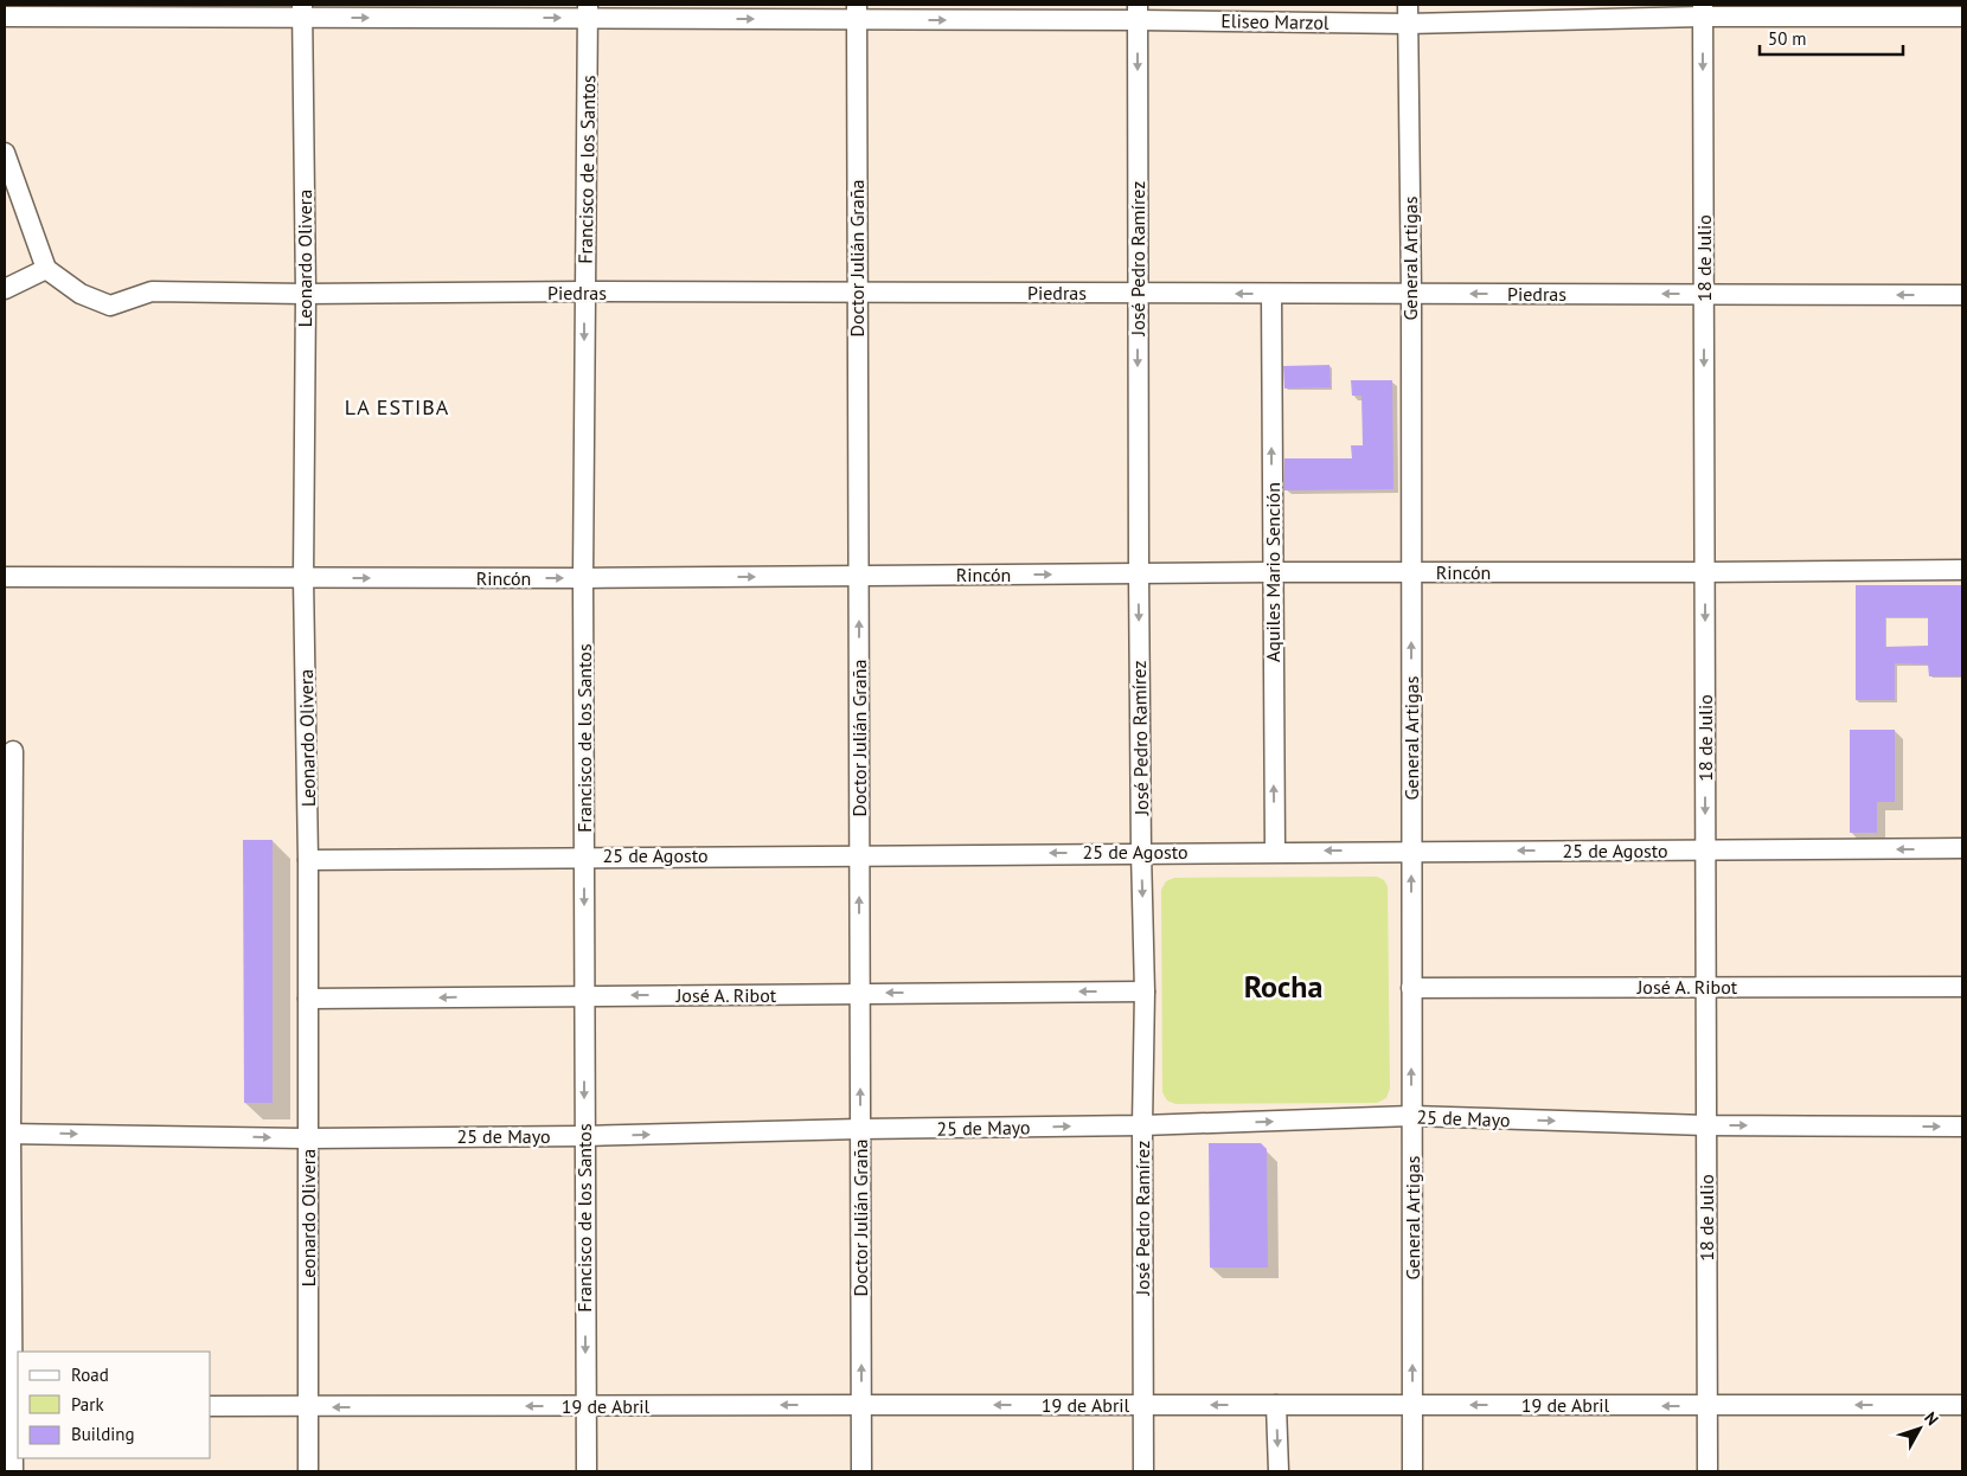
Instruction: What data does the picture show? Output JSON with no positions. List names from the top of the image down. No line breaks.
{"streets":{"street":["Eliseo Marzol","Francisco de los Santos","Leonardo Olivera","Doctor Julián Graña","José Pedro Ramírez","General Artigas","18 de Julio","Piedras","Aquiles Mario Sención","Rincón","25 de Agosto","José A. Ribot","25 de Mayo","19 de Abril"]},"crossings":[["Eliseo Marzol","Francisco de los Santos"],["Eliseo Marzol","Leonardo Olivera"],["Eliseo Marzol","Doctor Julián Graña"],["Eliseo Marzol","José Pedro Ramírez"],["Eliseo Marzol","General Artigas"],["Eliseo Marzol","18 de Julio"],["Francisco de los Santos","Piedras"],["Francisco de los Santos","Rincón"],["Francisco de los Santos","25 de Agosto"],["Francisco de los Santos","José A. Ribot"],["Francisco de los Santos","25 de Mayo"],["Francisco de los Santos","19 de Abril"],["Leonardo Olivera","Piedras"],["Leonardo Olivera","Rincón"],["Leonardo Olivera","25 de Agosto"],["Leonardo Olivera","José A. Ribot"],["Leonardo Olivera","25 de Mayo"],["Leonardo Olivera","19 de Abril"],["Doctor Julián Graña","Piedras"],["Doctor Julián Graña","Rincón"],["Doctor Julián Graña","25 de Agosto"],["Doctor Julián Graña","José A. Ribot"],["Doctor Julián Graña","25 de Mayo"],["Doctor Julián Graña","19 de Abril"],["José Pedro Ramírez","Piedras"],["José Pedro Ramírez","Rincón"],["José Pedro Ramírez","25 de Agosto"],["José Pedro Ramírez","José A. Ribot"],["José Pedro Ramírez","25 de Mayo"],["José Pedro Ramírez","19 de Abril"],["General Artigas","Piedras"],["General Artigas","Rincón"],["General Artigas","25 de Agosto"],["General Artigas","José A. Ribot"],["General Artigas","25 de Mayo"],["General Artigas","19 de Abril"],["18 de Julio","Piedras"],["18 de Julio","Rincón"],["18 de Julio","25 de Agosto"],["18 de Julio","José A. Ribot"],["18 de Julio","25 de Mayo"],["18 de Julio","19 de Abril"],["Piedras","Aquiles Mario Sención"],["Aquiles Mario Sención","Rincón"],["Aquiles Mario Sención","25 de Agosto"]],"one_way":["Eliseo Marzol","Francisco de los Santos","Doctor Julián Graña","José Pedro Ramírez","General Artigas","18 de Julio","Piedras","Aquiles Mario Sención","Rincón","25 de Agosto","José A. Ribot","25 de Mayo","19 de Abril"],"districts":["LA ESTIBA","Rocha"],"legend":["Road","Park","Building"],"scale_bar":"50 m","north":"top right"}
